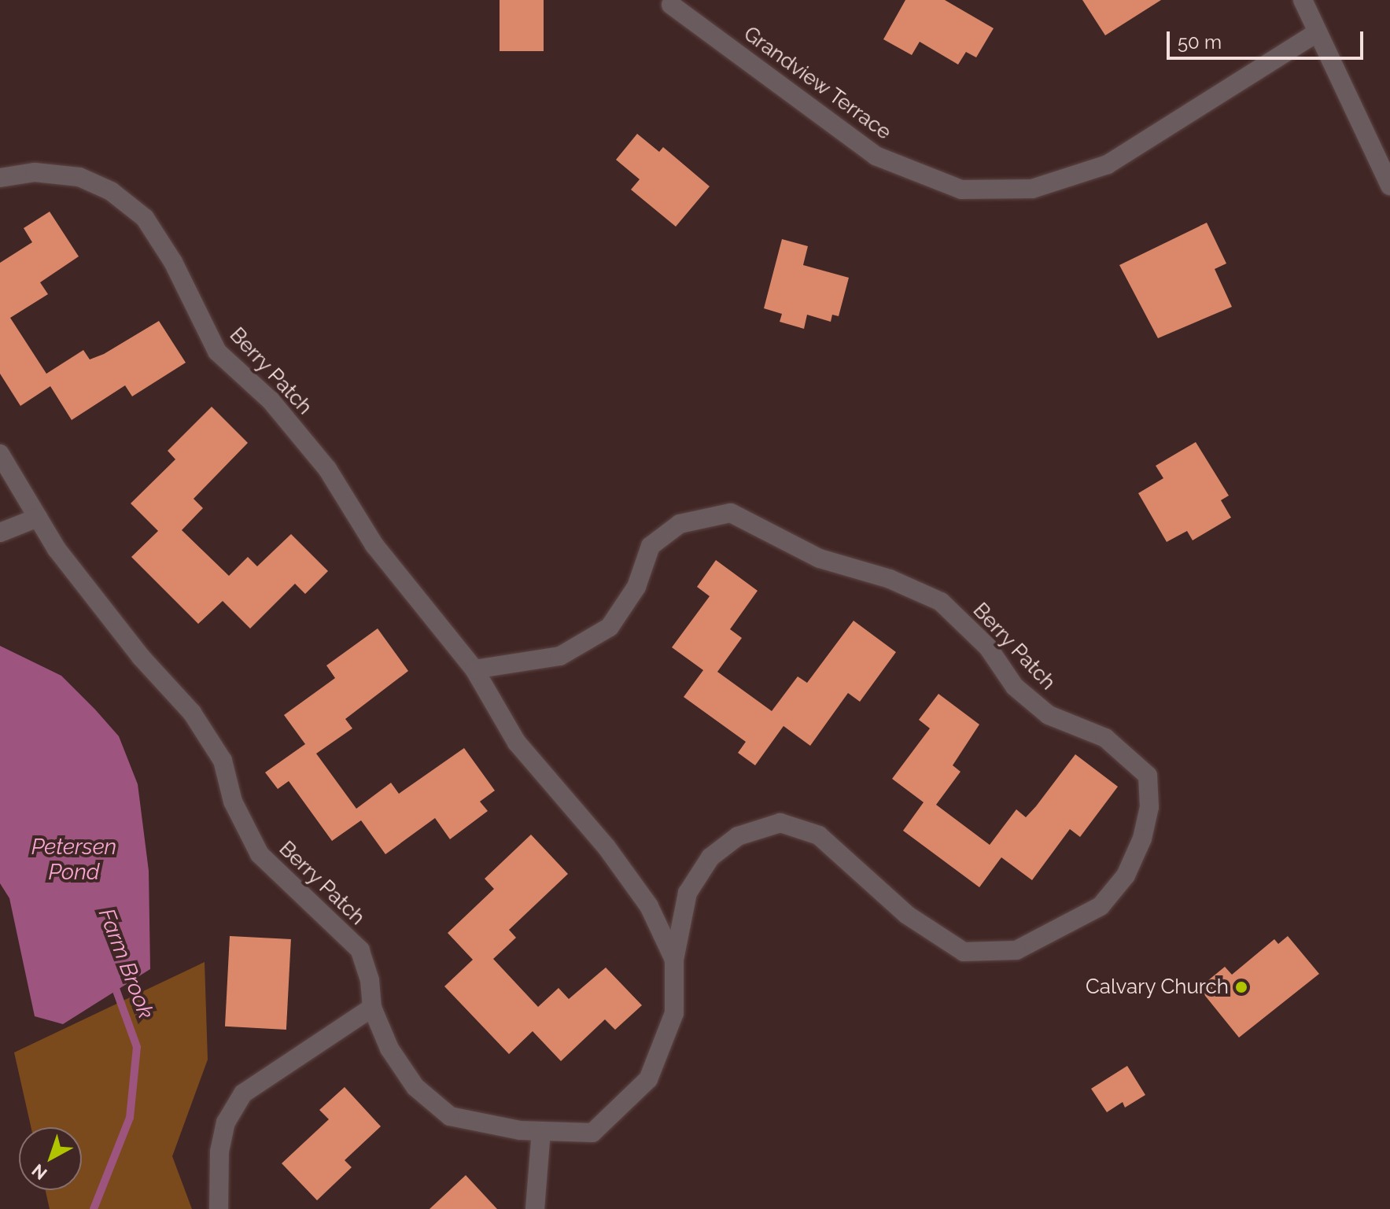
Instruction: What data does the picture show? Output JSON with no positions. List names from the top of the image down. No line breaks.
{"streets":{"street":["Grandview Terrace","Berry Patch"]},"water":["Petersen Pond","Farm Brook"],"places":["Calvary Church"],"scale_bar":"50 m","north":"bottom left"}
